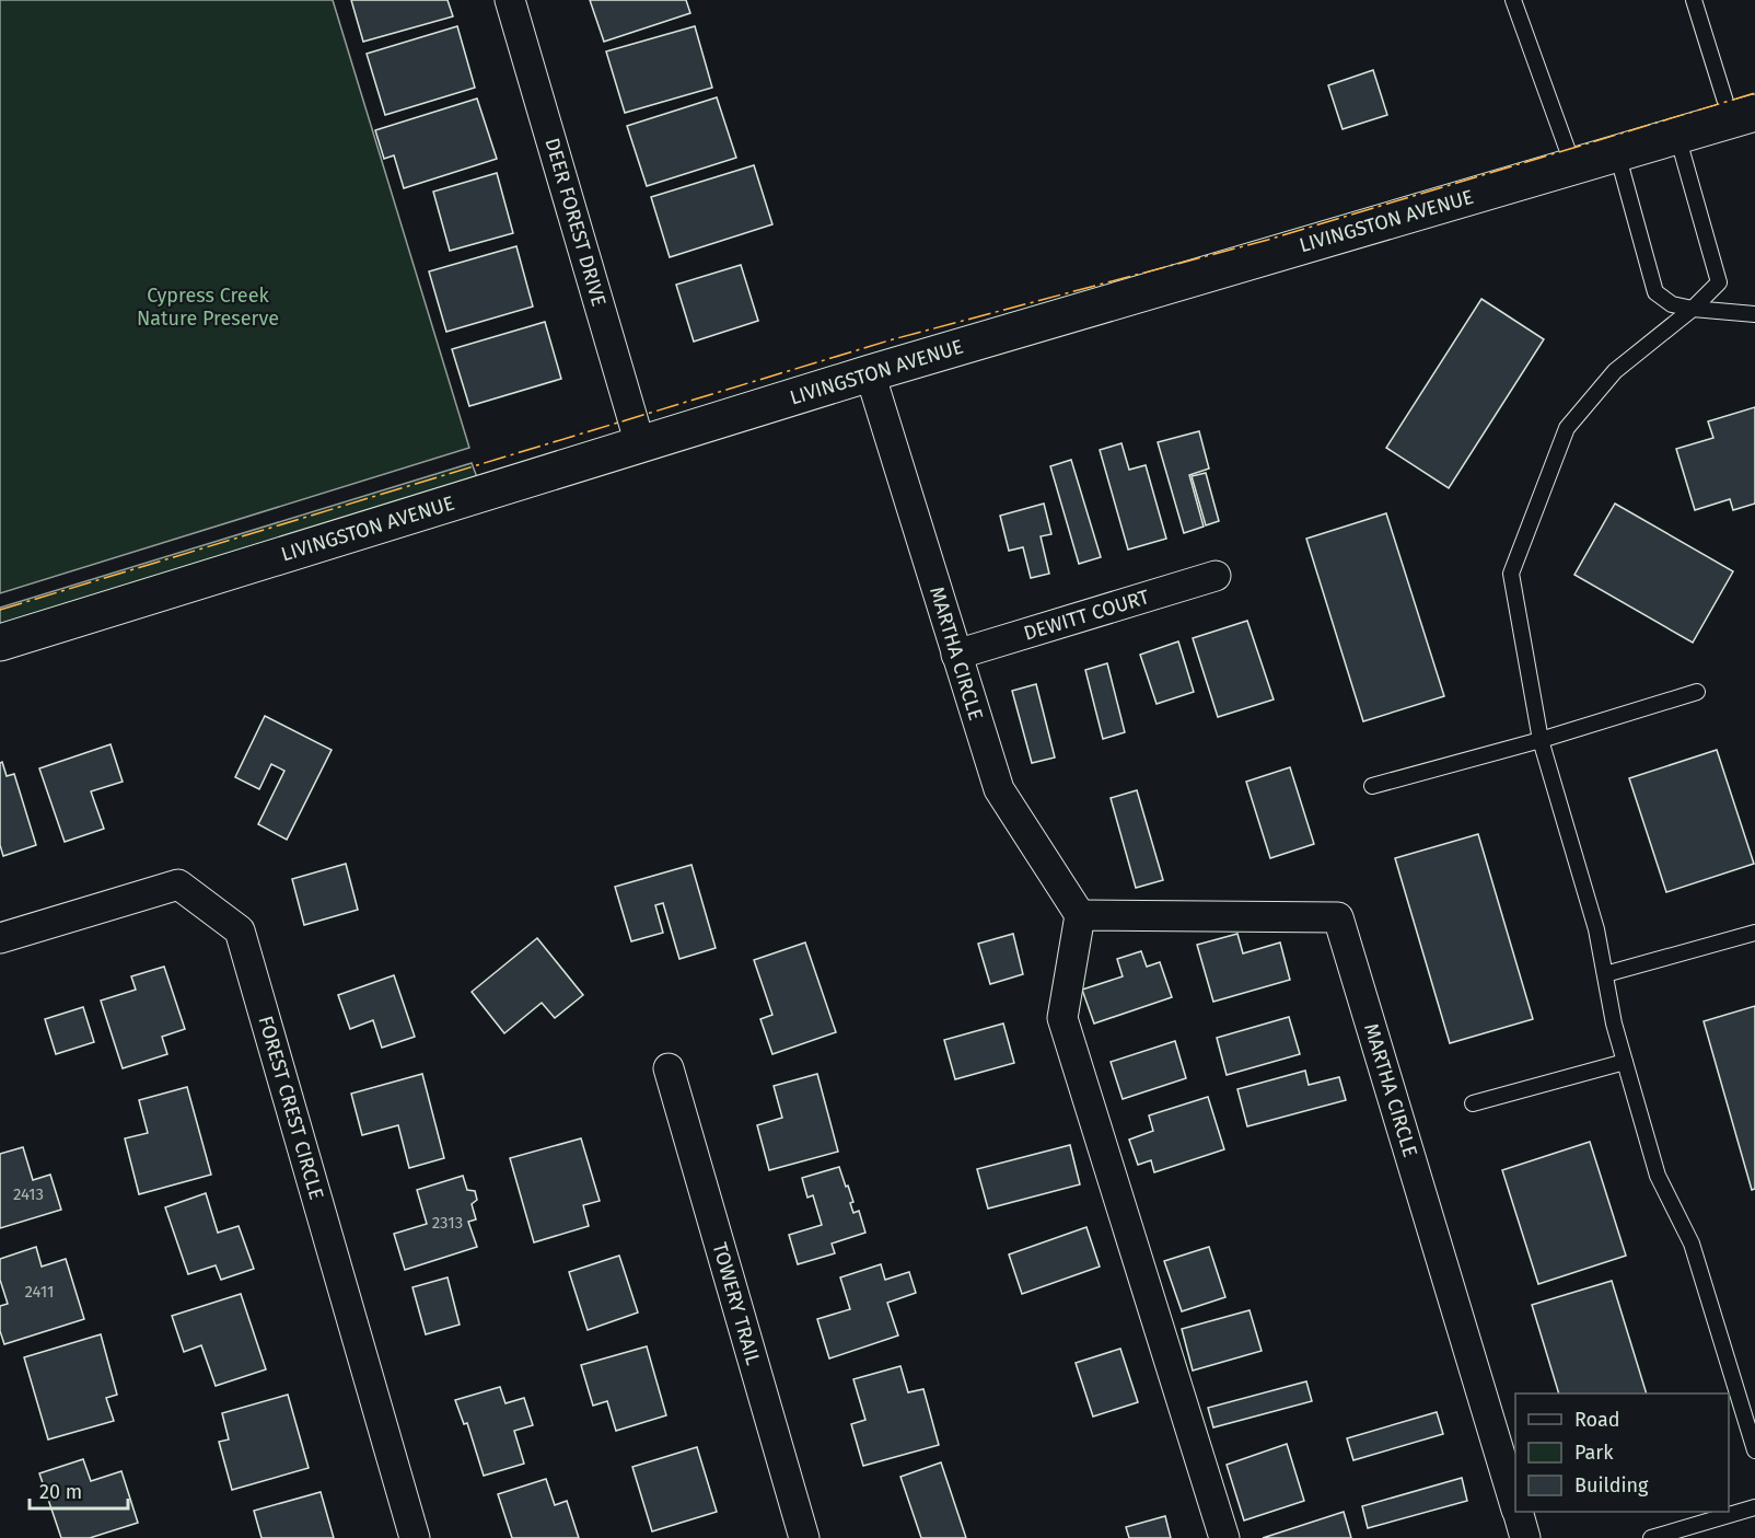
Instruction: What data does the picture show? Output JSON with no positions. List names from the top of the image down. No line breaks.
{"streets":{"street":["LIVINGSTON AVENUE","DEER FOREST DRIVE","DEWITT COURT","MARTHA CIRCLE","FOREST CREST CIRCLE","TOWERY TRAIL"]},"crossings":[["LIVINGSTON AVENUE","DEER FOREST DRIVE"],["LIVINGSTON AVENUE","MARTHA CIRCLE"],["DEWITT COURT","MARTHA CIRCLE"]],"parks":["Cypress Creek Nature Preserve"],"house_numbers":["2413","2313","2411"],"legend":["Road","Park","Building"],"scale_bar":"20 m"}
